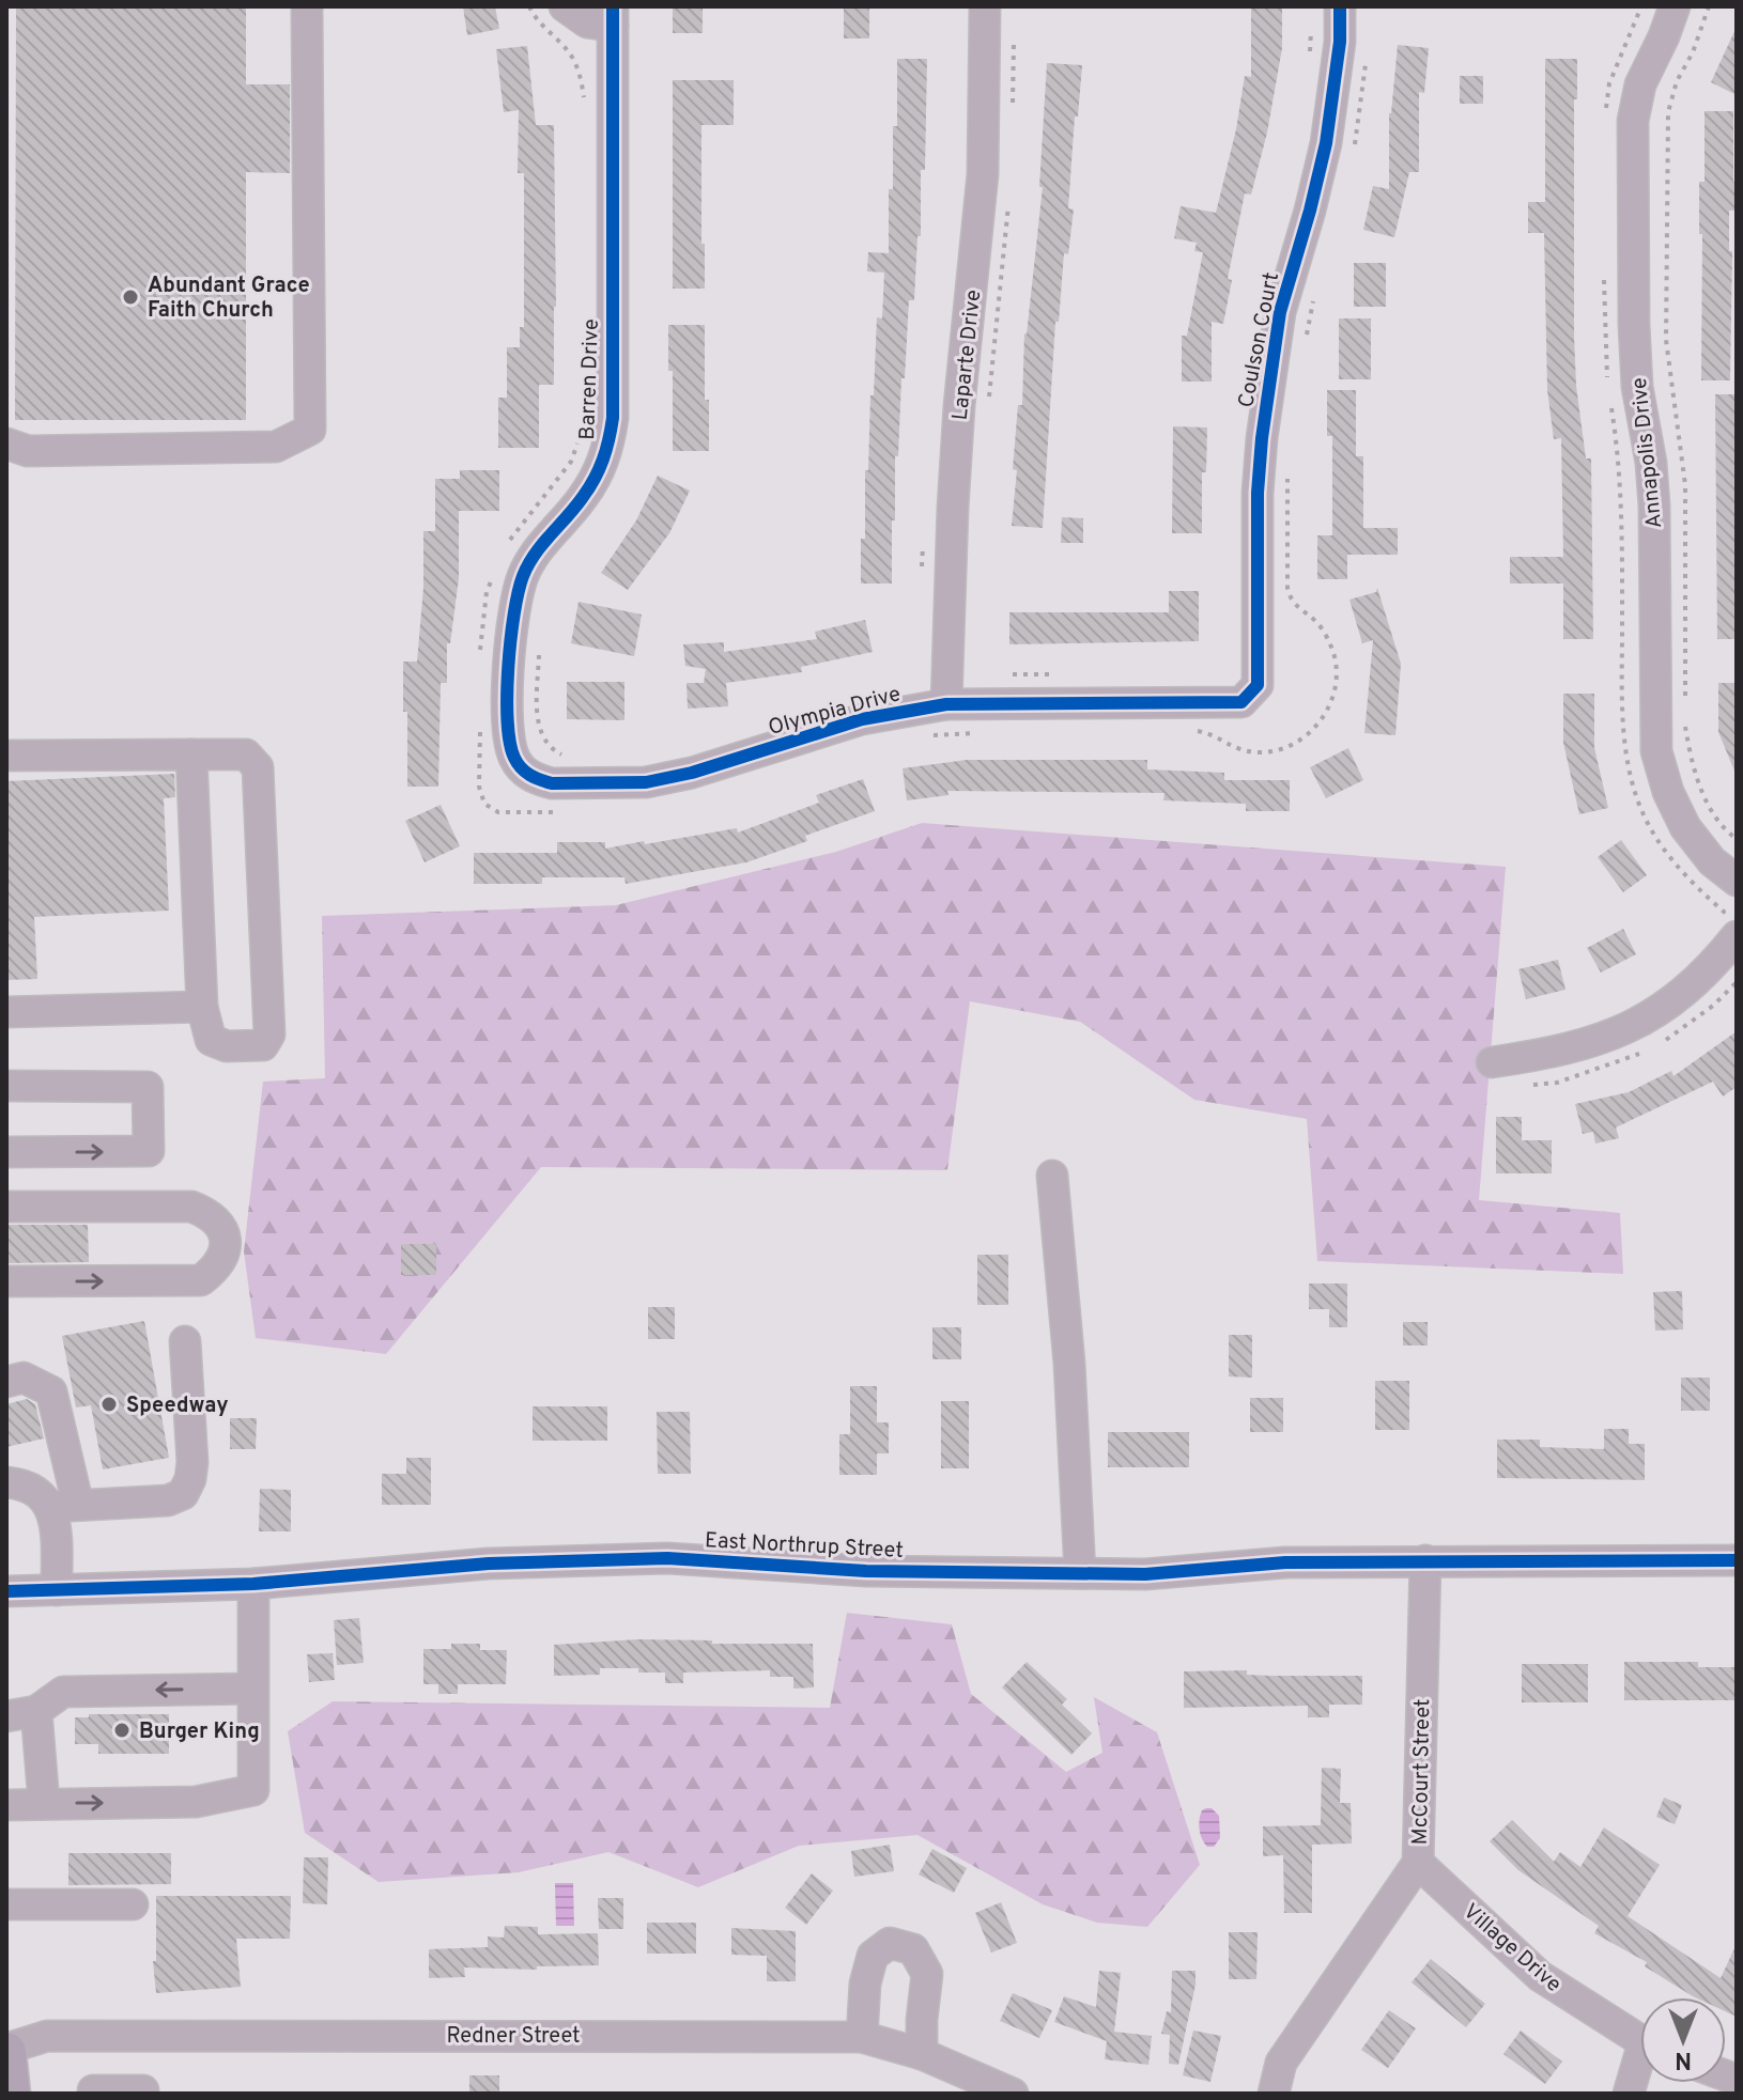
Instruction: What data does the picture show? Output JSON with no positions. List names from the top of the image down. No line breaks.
{"streets":{"street":["Coulson Court","Laparte Drive","Barren Drive","Annapolis Drive","Olympia Drive","East Northrup Street","McCourt Street","Village Drive","Redner Street"]},"crossings":[["Coulson Court","Olympia Drive"],["Laparte Drive","Olympia Drive"],["Barren Drive","Olympia Drive"],["East Northrup Street","McCourt Street"],["McCourt Street","Village Drive"]],"places":["Abundant Grace Faith Church","Speedway","Burger King"],"north":"bottom"}
